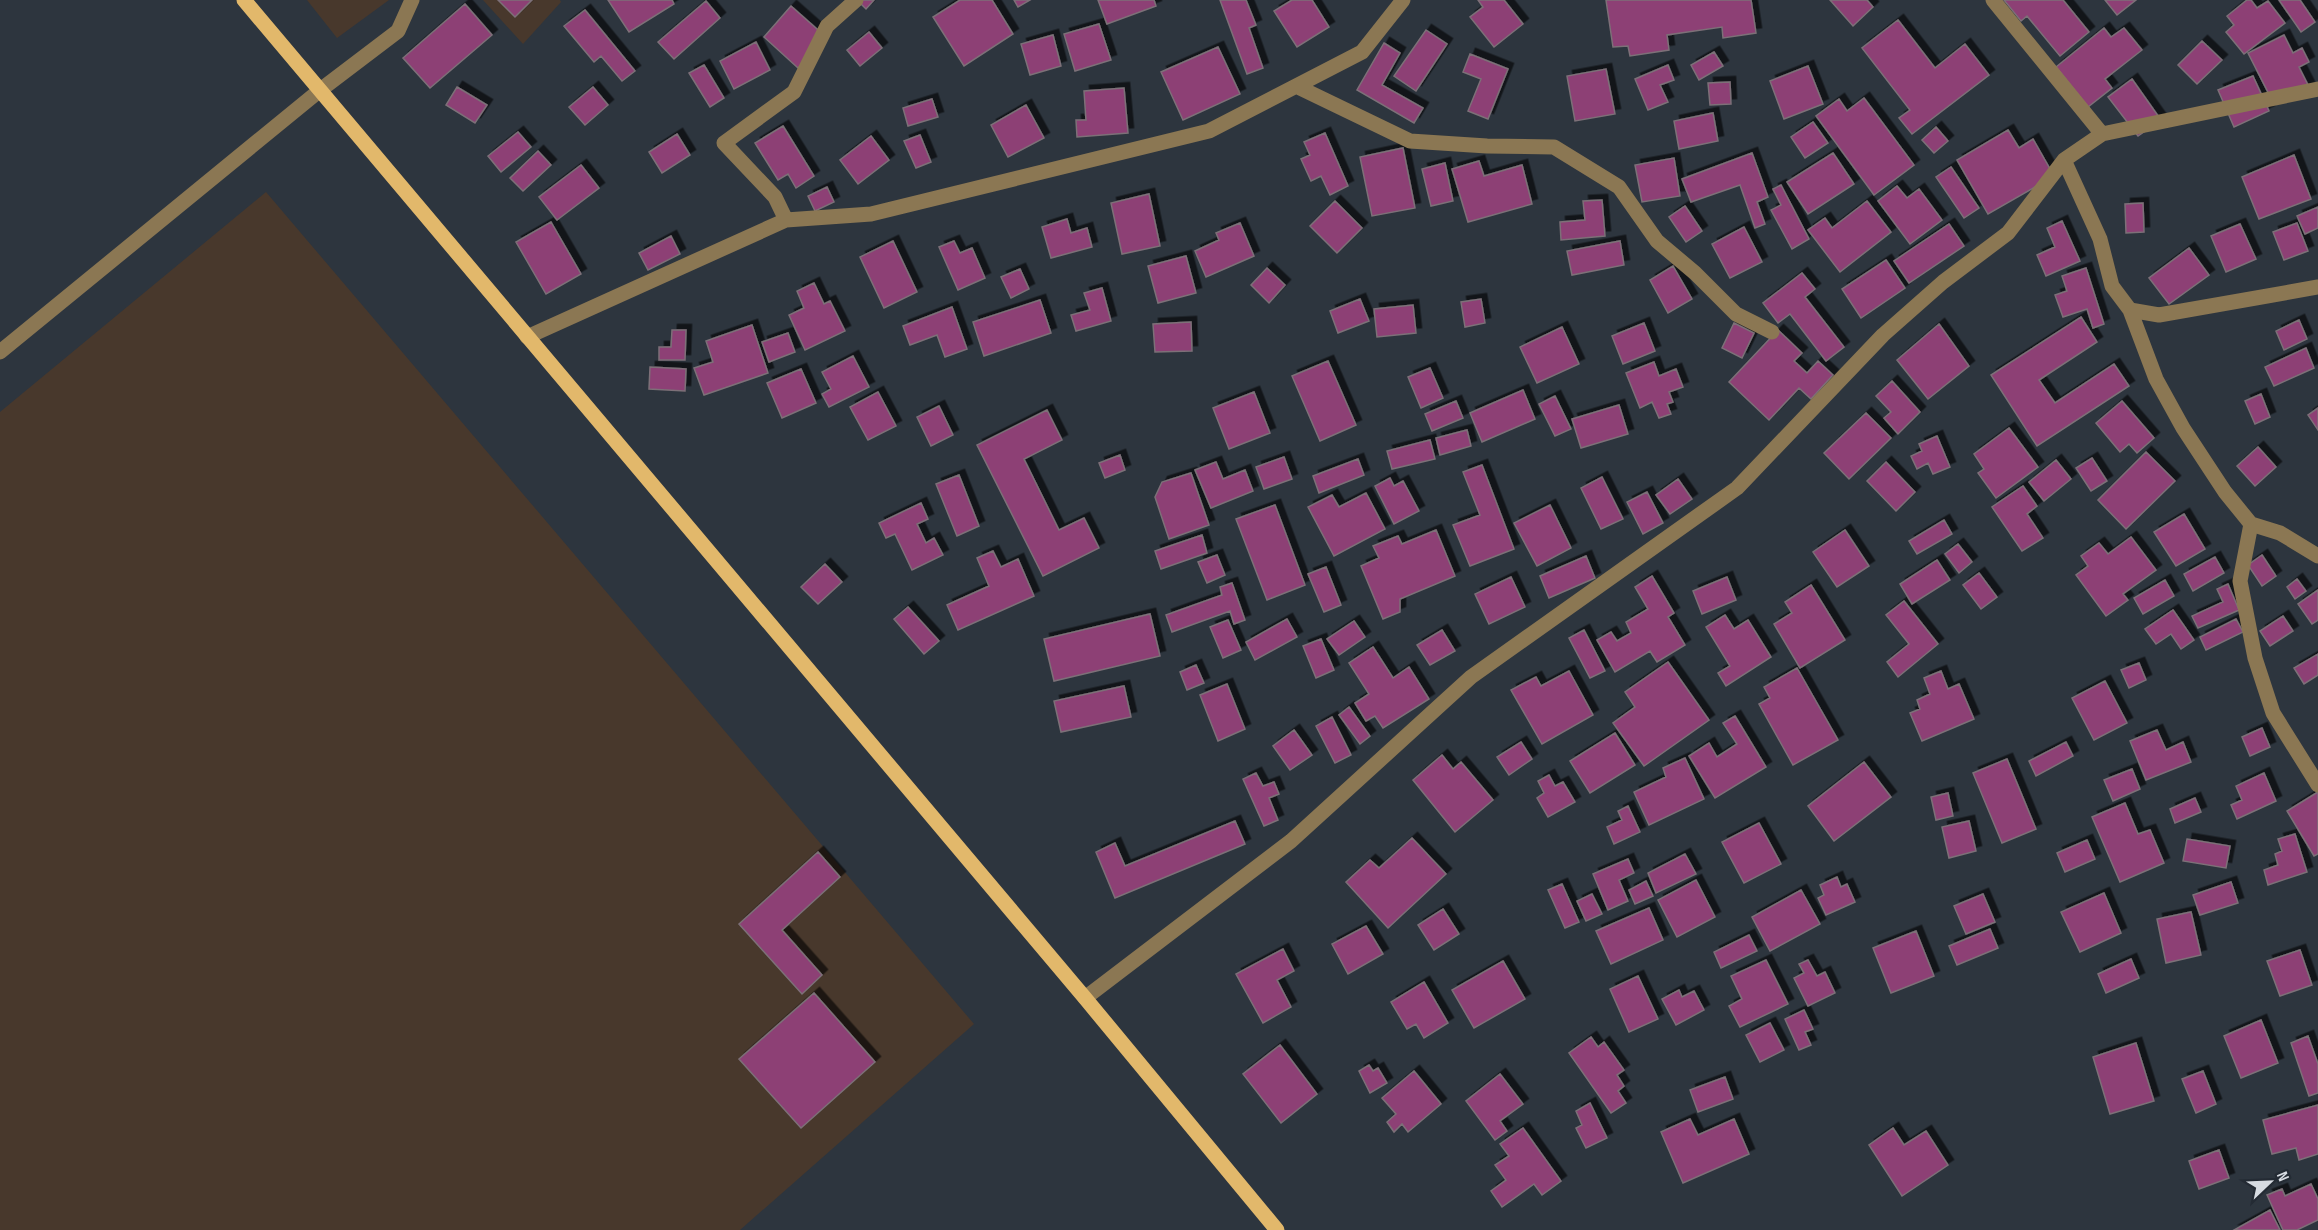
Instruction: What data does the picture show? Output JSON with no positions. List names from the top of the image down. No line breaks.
{"north":"top right"}
